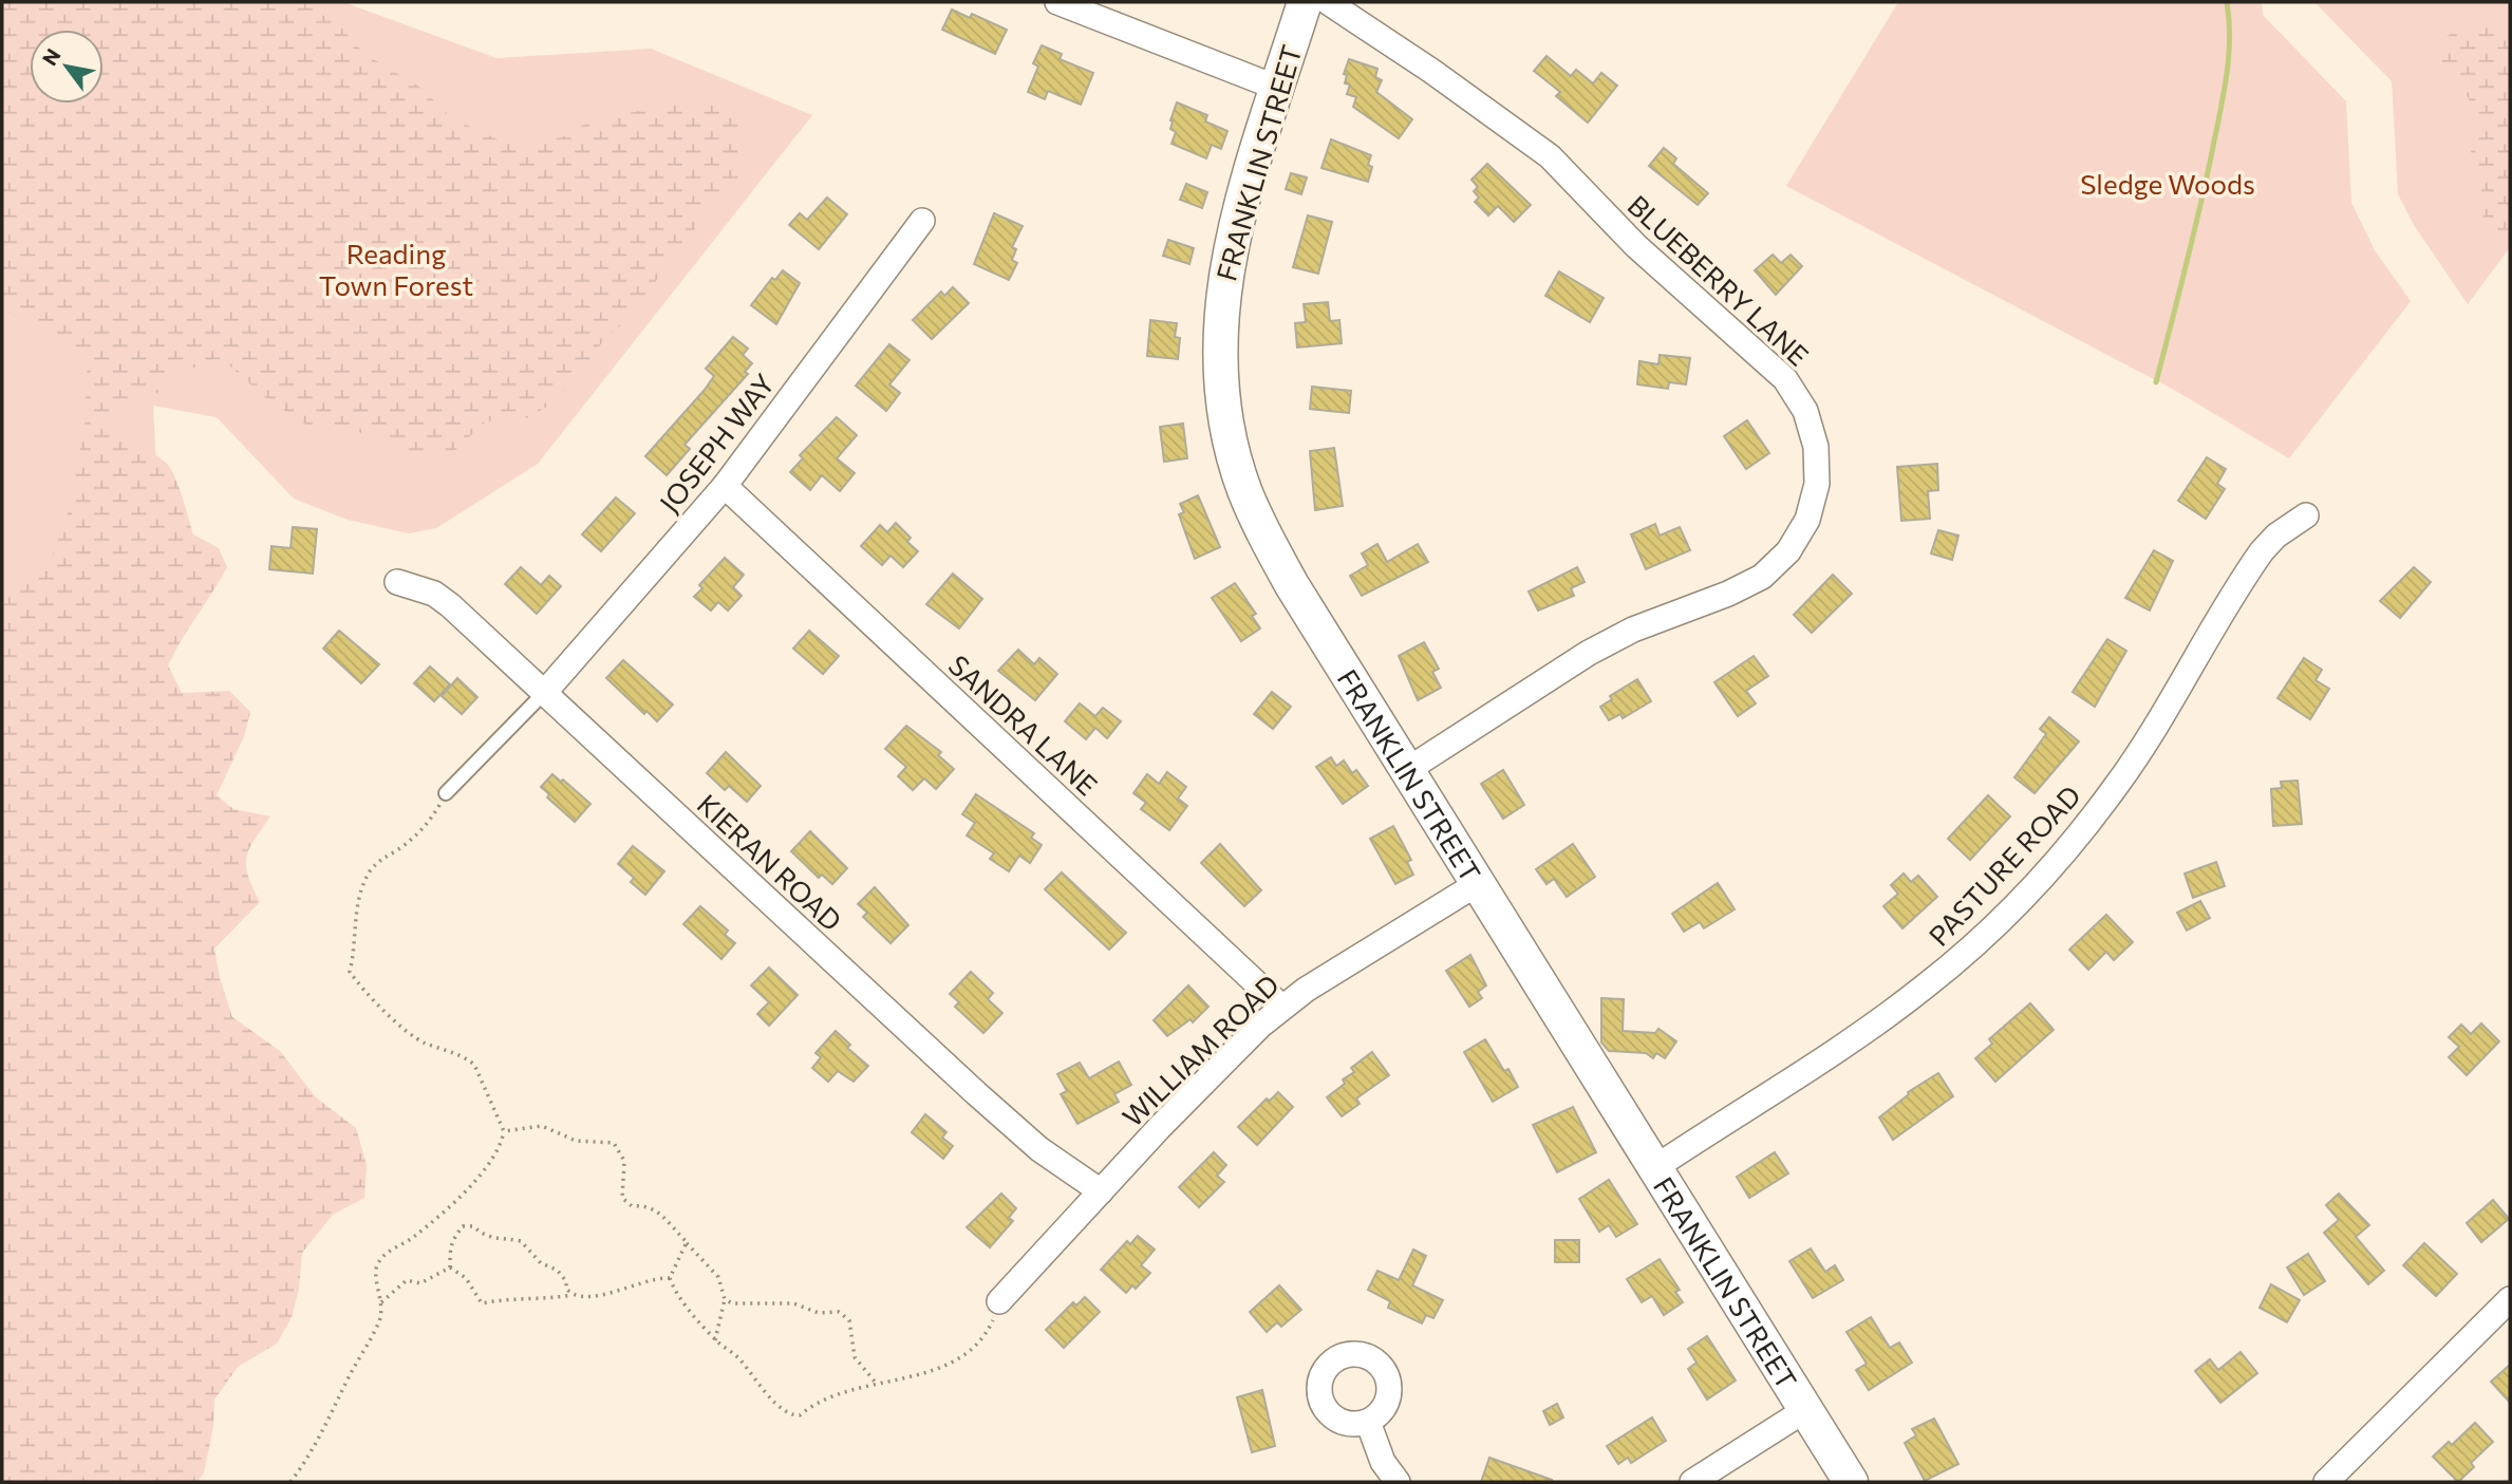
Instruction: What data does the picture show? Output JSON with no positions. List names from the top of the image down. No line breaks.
{"streets":{"main road":["FRANKLIN STREET"],"street":["BLUEBERRY LANE","JOSEPH WAY","SANDRA LANE","KIERAN ROAD","PASTURE ROAD","WILLIAM ROAD"]},"crossings":[["FRANKLIN STREET","BLUEBERRY LANE"],["FRANKLIN STREET","PASTURE ROAD"],["FRANKLIN STREET","WILLIAM ROAD"],["JOSEPH WAY","SANDRA LANE"],["JOSEPH WAY","KIERAN ROAD"],["SANDRA LANE","WILLIAM ROAD"],["KIERAN ROAD","WILLIAM ROAD"]],"parks":["Sledge Woods","Reading Town Forest"],"north":"top left"}
